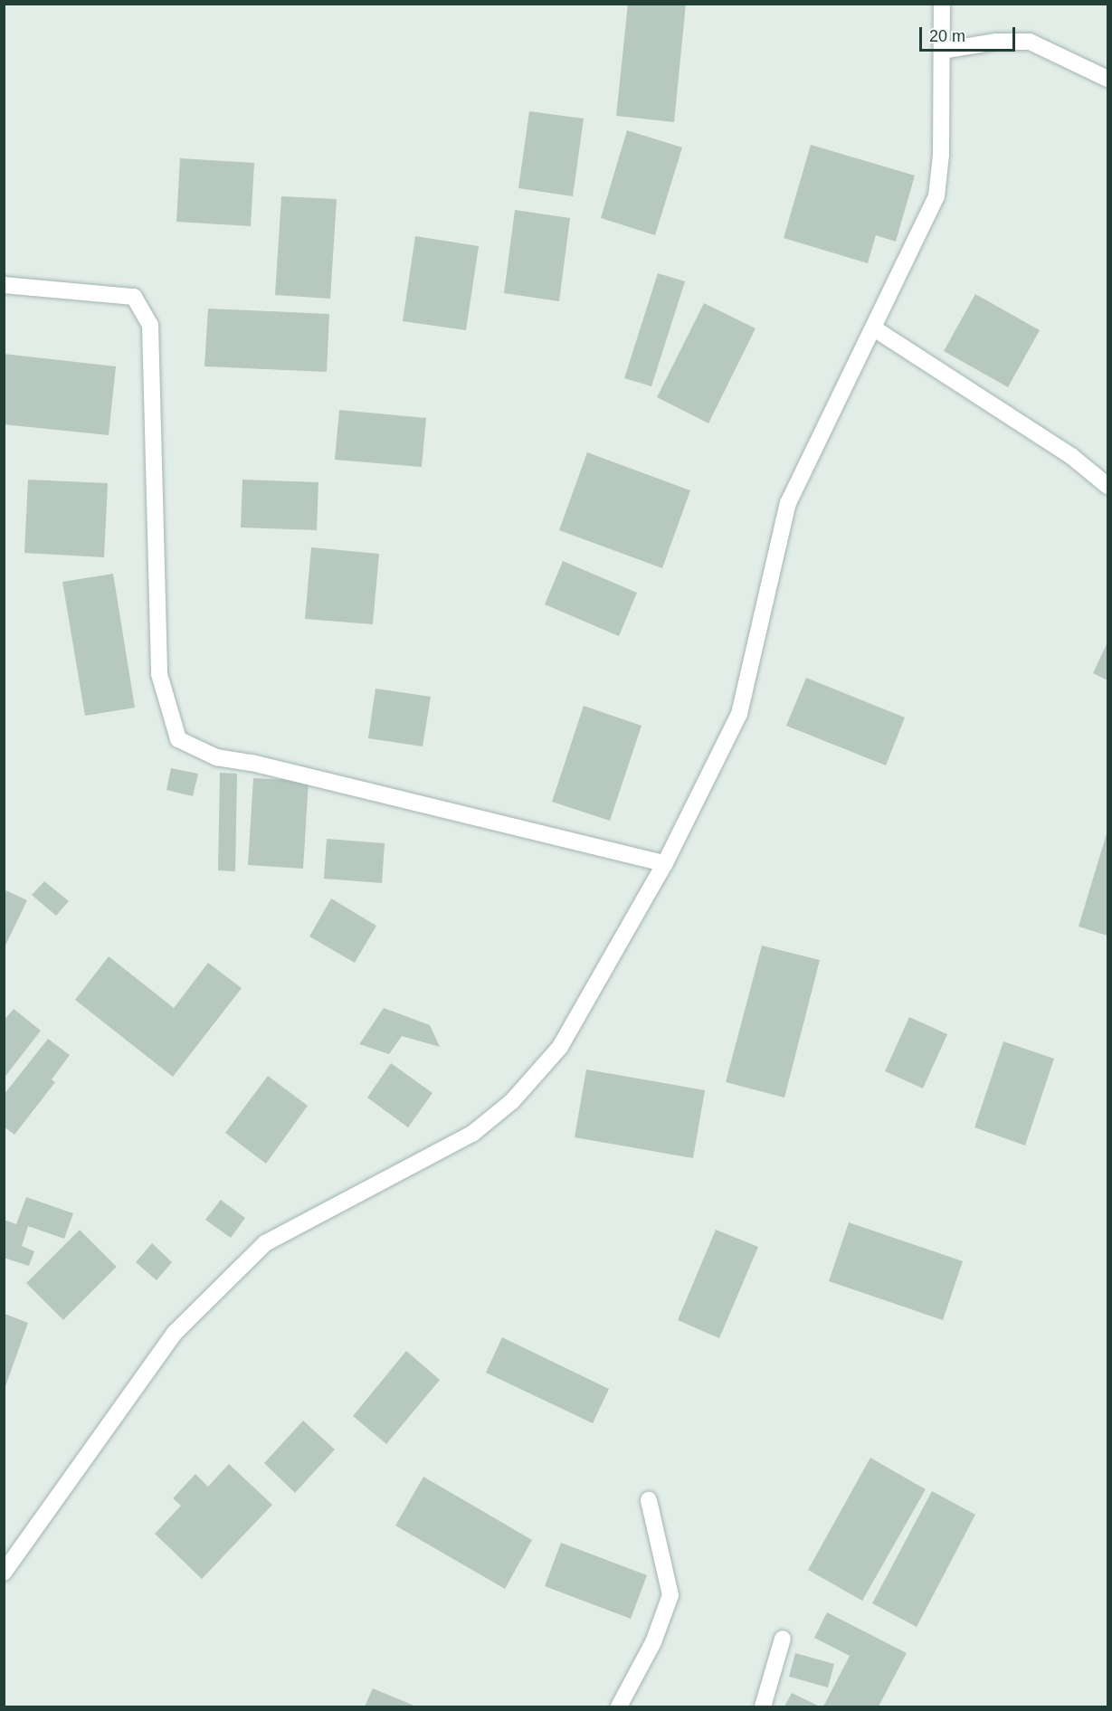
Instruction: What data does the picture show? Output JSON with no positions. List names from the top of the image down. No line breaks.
{"scale_bar":"20 m"}
